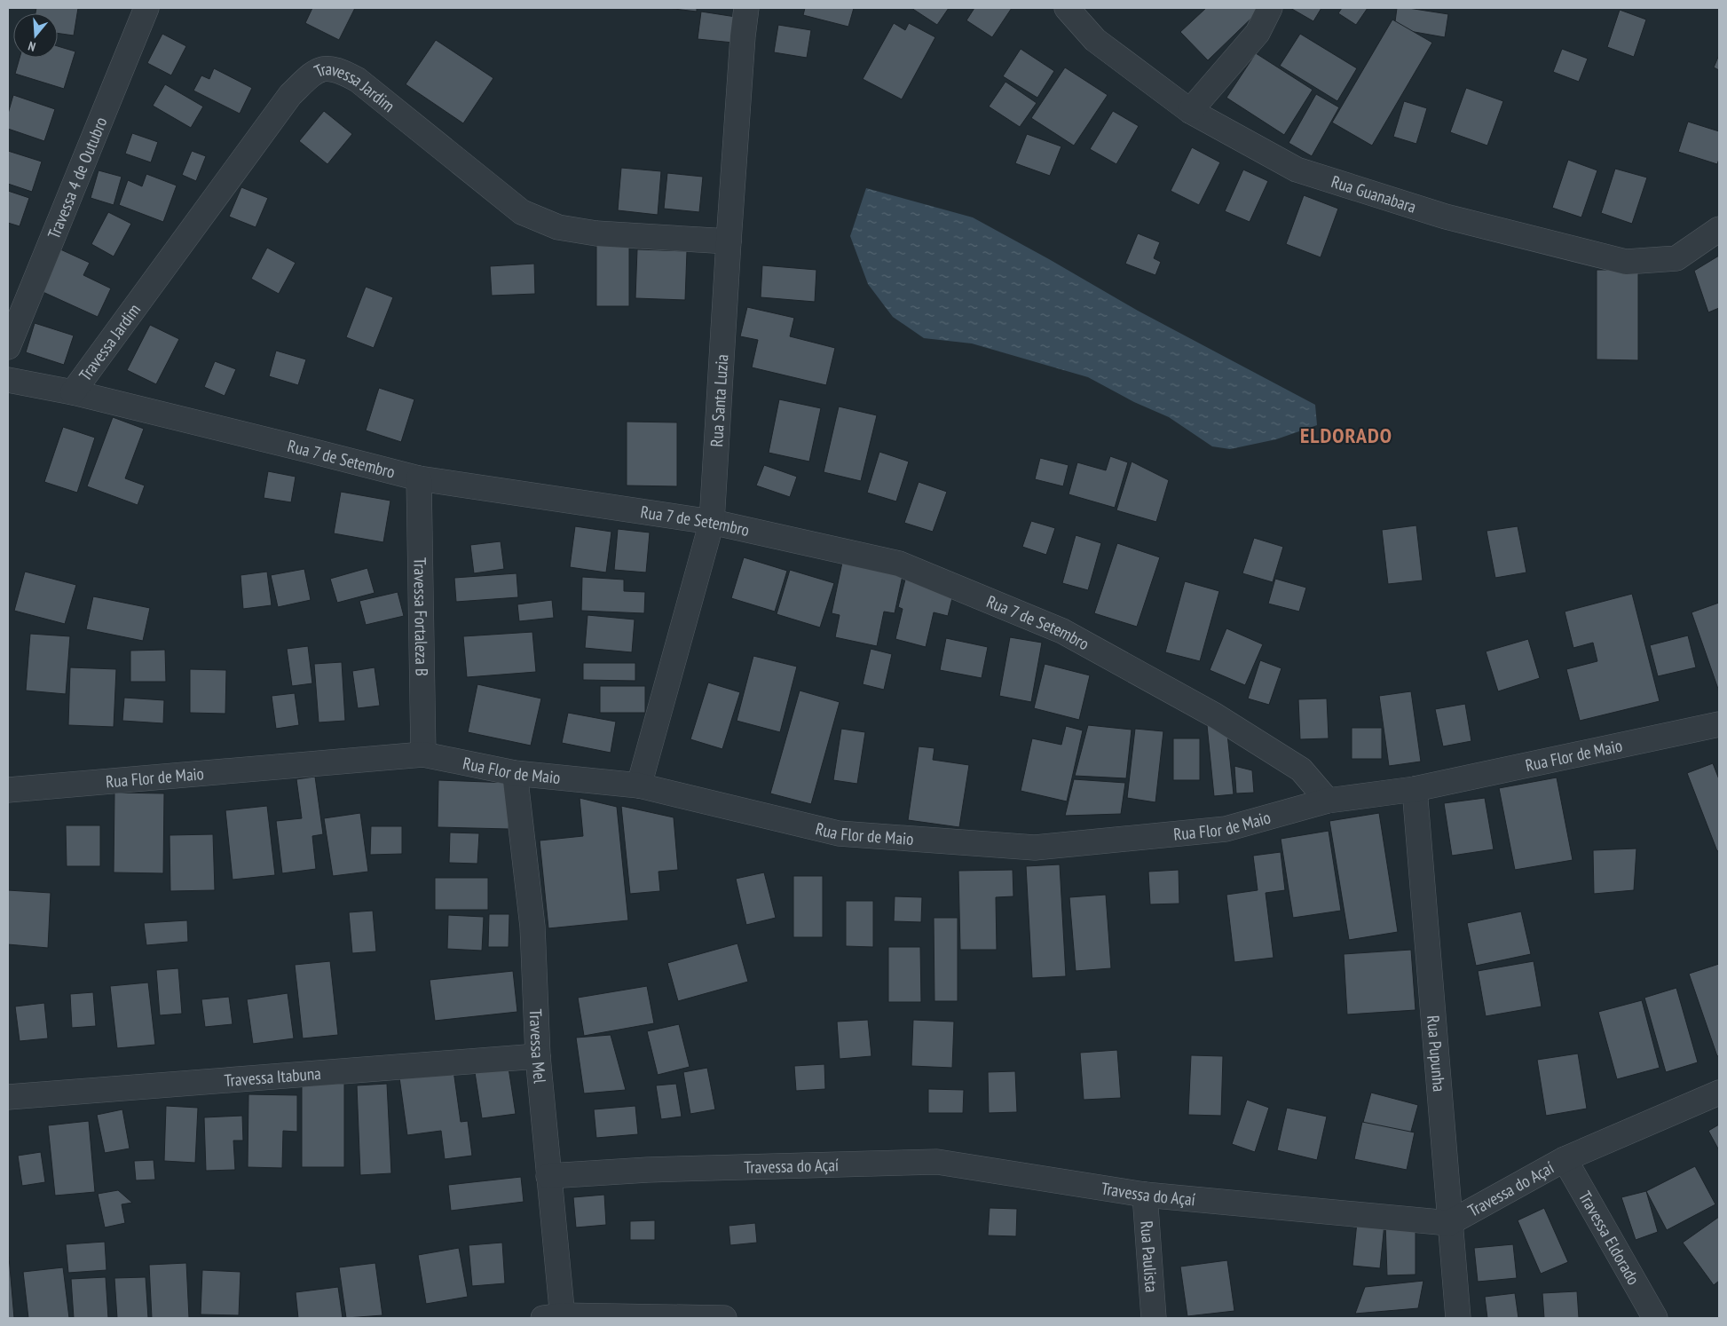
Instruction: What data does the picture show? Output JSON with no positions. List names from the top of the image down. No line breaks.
{"streets":{"street":["Travessa Jardim","Travessa 4 de Outubro","Rua Guanabara","Rua Santa Luzia","Rua 7 de Setembro","Travessa Fortaleza B","Rua Flor de Maio","Travessa Mel","Rua Pupunha","Travessa Itabuna","Travessa do Açaí","Travessa Eldorado","Rua Paulista"]},"crossings":[["Travessa Jardim","Rua Santa Luzia"],["Travessa Jardim","Rua 7 de Setembro"],["Rua Santa Luzia","Rua 7 de Setembro"],["Rua Santa Luzia","Rua Flor de Maio"],["Rua 7 de Setembro","Travessa Fortaleza B"],["Rua 7 de Setembro","Rua Flor de Maio"],["Travessa Fortaleza B","Rua Flor de Maio"],["Rua Flor de Maio","Travessa Mel"],["Rua Flor de Maio","Rua Pupunha"],["Travessa Mel","Travessa Itabuna"],["Travessa Mel","Travessa do Açaí"],["Rua Pupunha","Travessa do Açaí"],["Travessa do Açaí","Travessa Eldorado"],["Travessa do Açaí","Rua Paulista"]],"districts":["ELDORADO"],"north":"bottom"}
